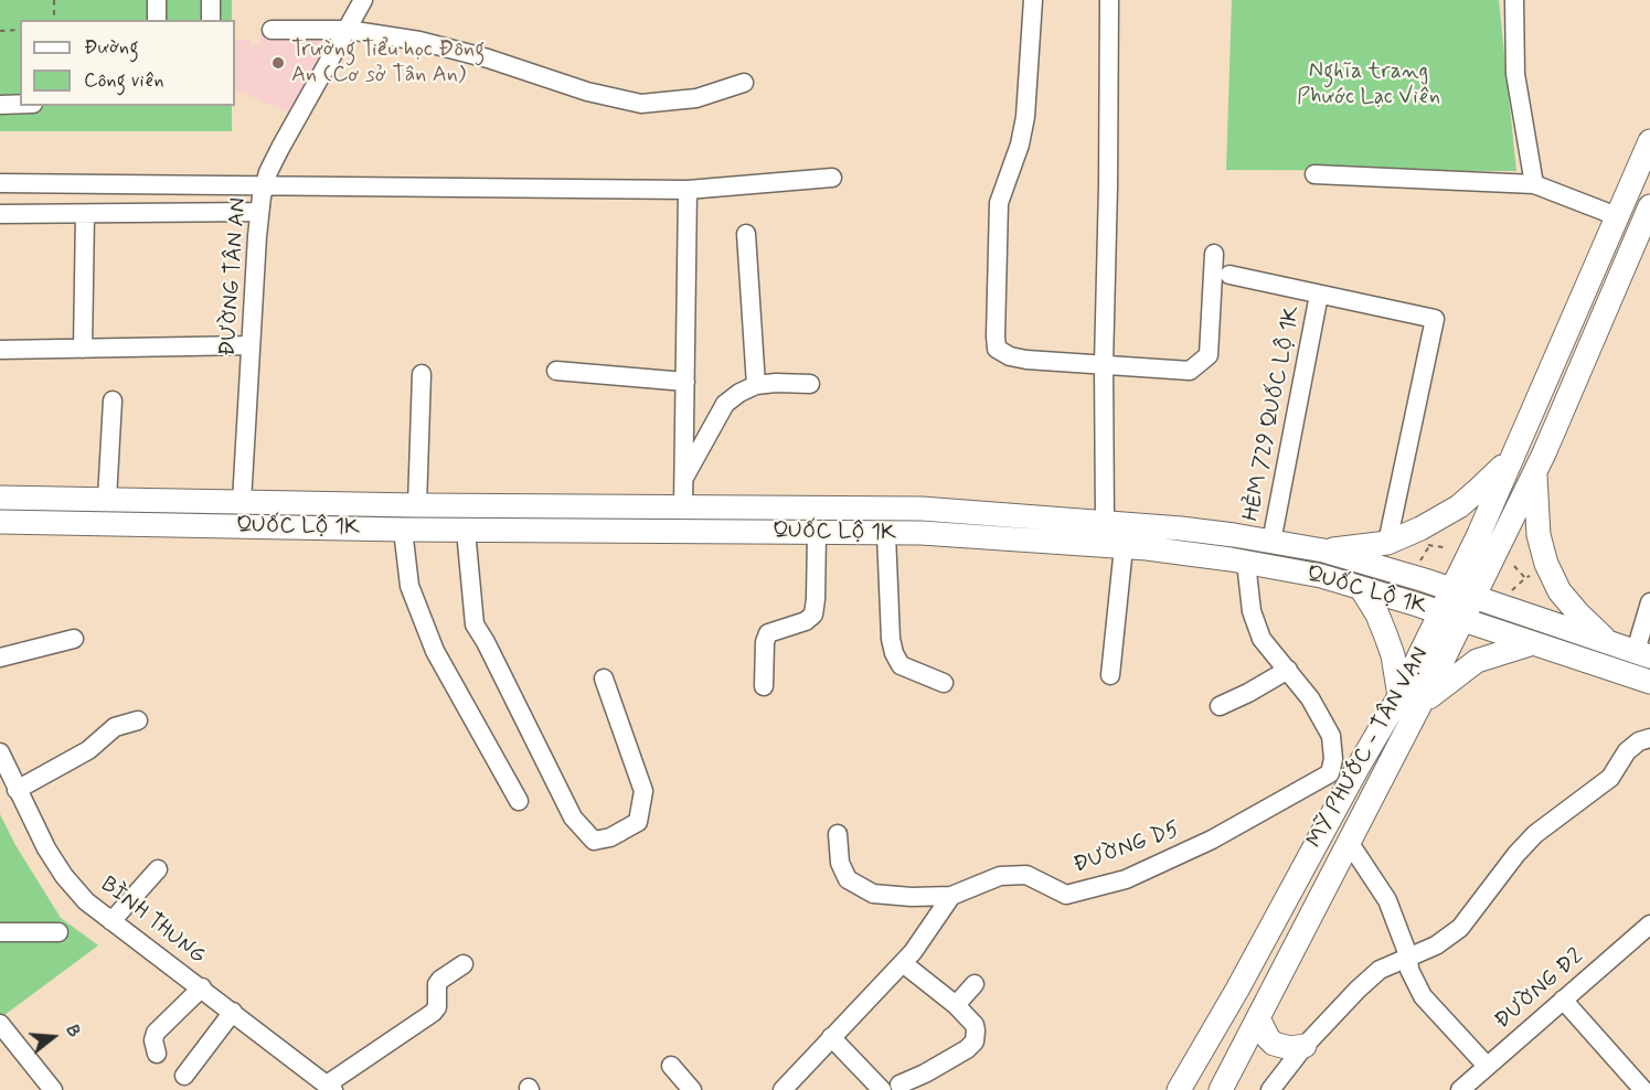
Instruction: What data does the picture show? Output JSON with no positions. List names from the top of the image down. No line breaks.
{"streets":{"main road":["QUỐC LỘ 1K","MỸ PHƯỚC - TÂN VẠN"],"street":["ĐƯỜNG TÂN AN","HẺM 729 QUỐC LỘ 1K","ĐƯỜNG D5","BÌNH THUNG","ĐƯỜNG Đ2"]},"crossings":[["ĐƯỜNG TÂN AN","QUỐC LỘ 1K"],["HẺM 729 QUỐC LỘ 1K","QUỐC LỘ 1K"],["QUỐC LỘ 1K","MỸ PHƯỚC - TÂN VẠN"]],"parks":["Nghĩa trang Phước Lạc Viên"],"places":["Trường Tiểu học Đông An (Cơ sở Tân An)"],"legend":["Đường","Công viên"],"north":"right"}
